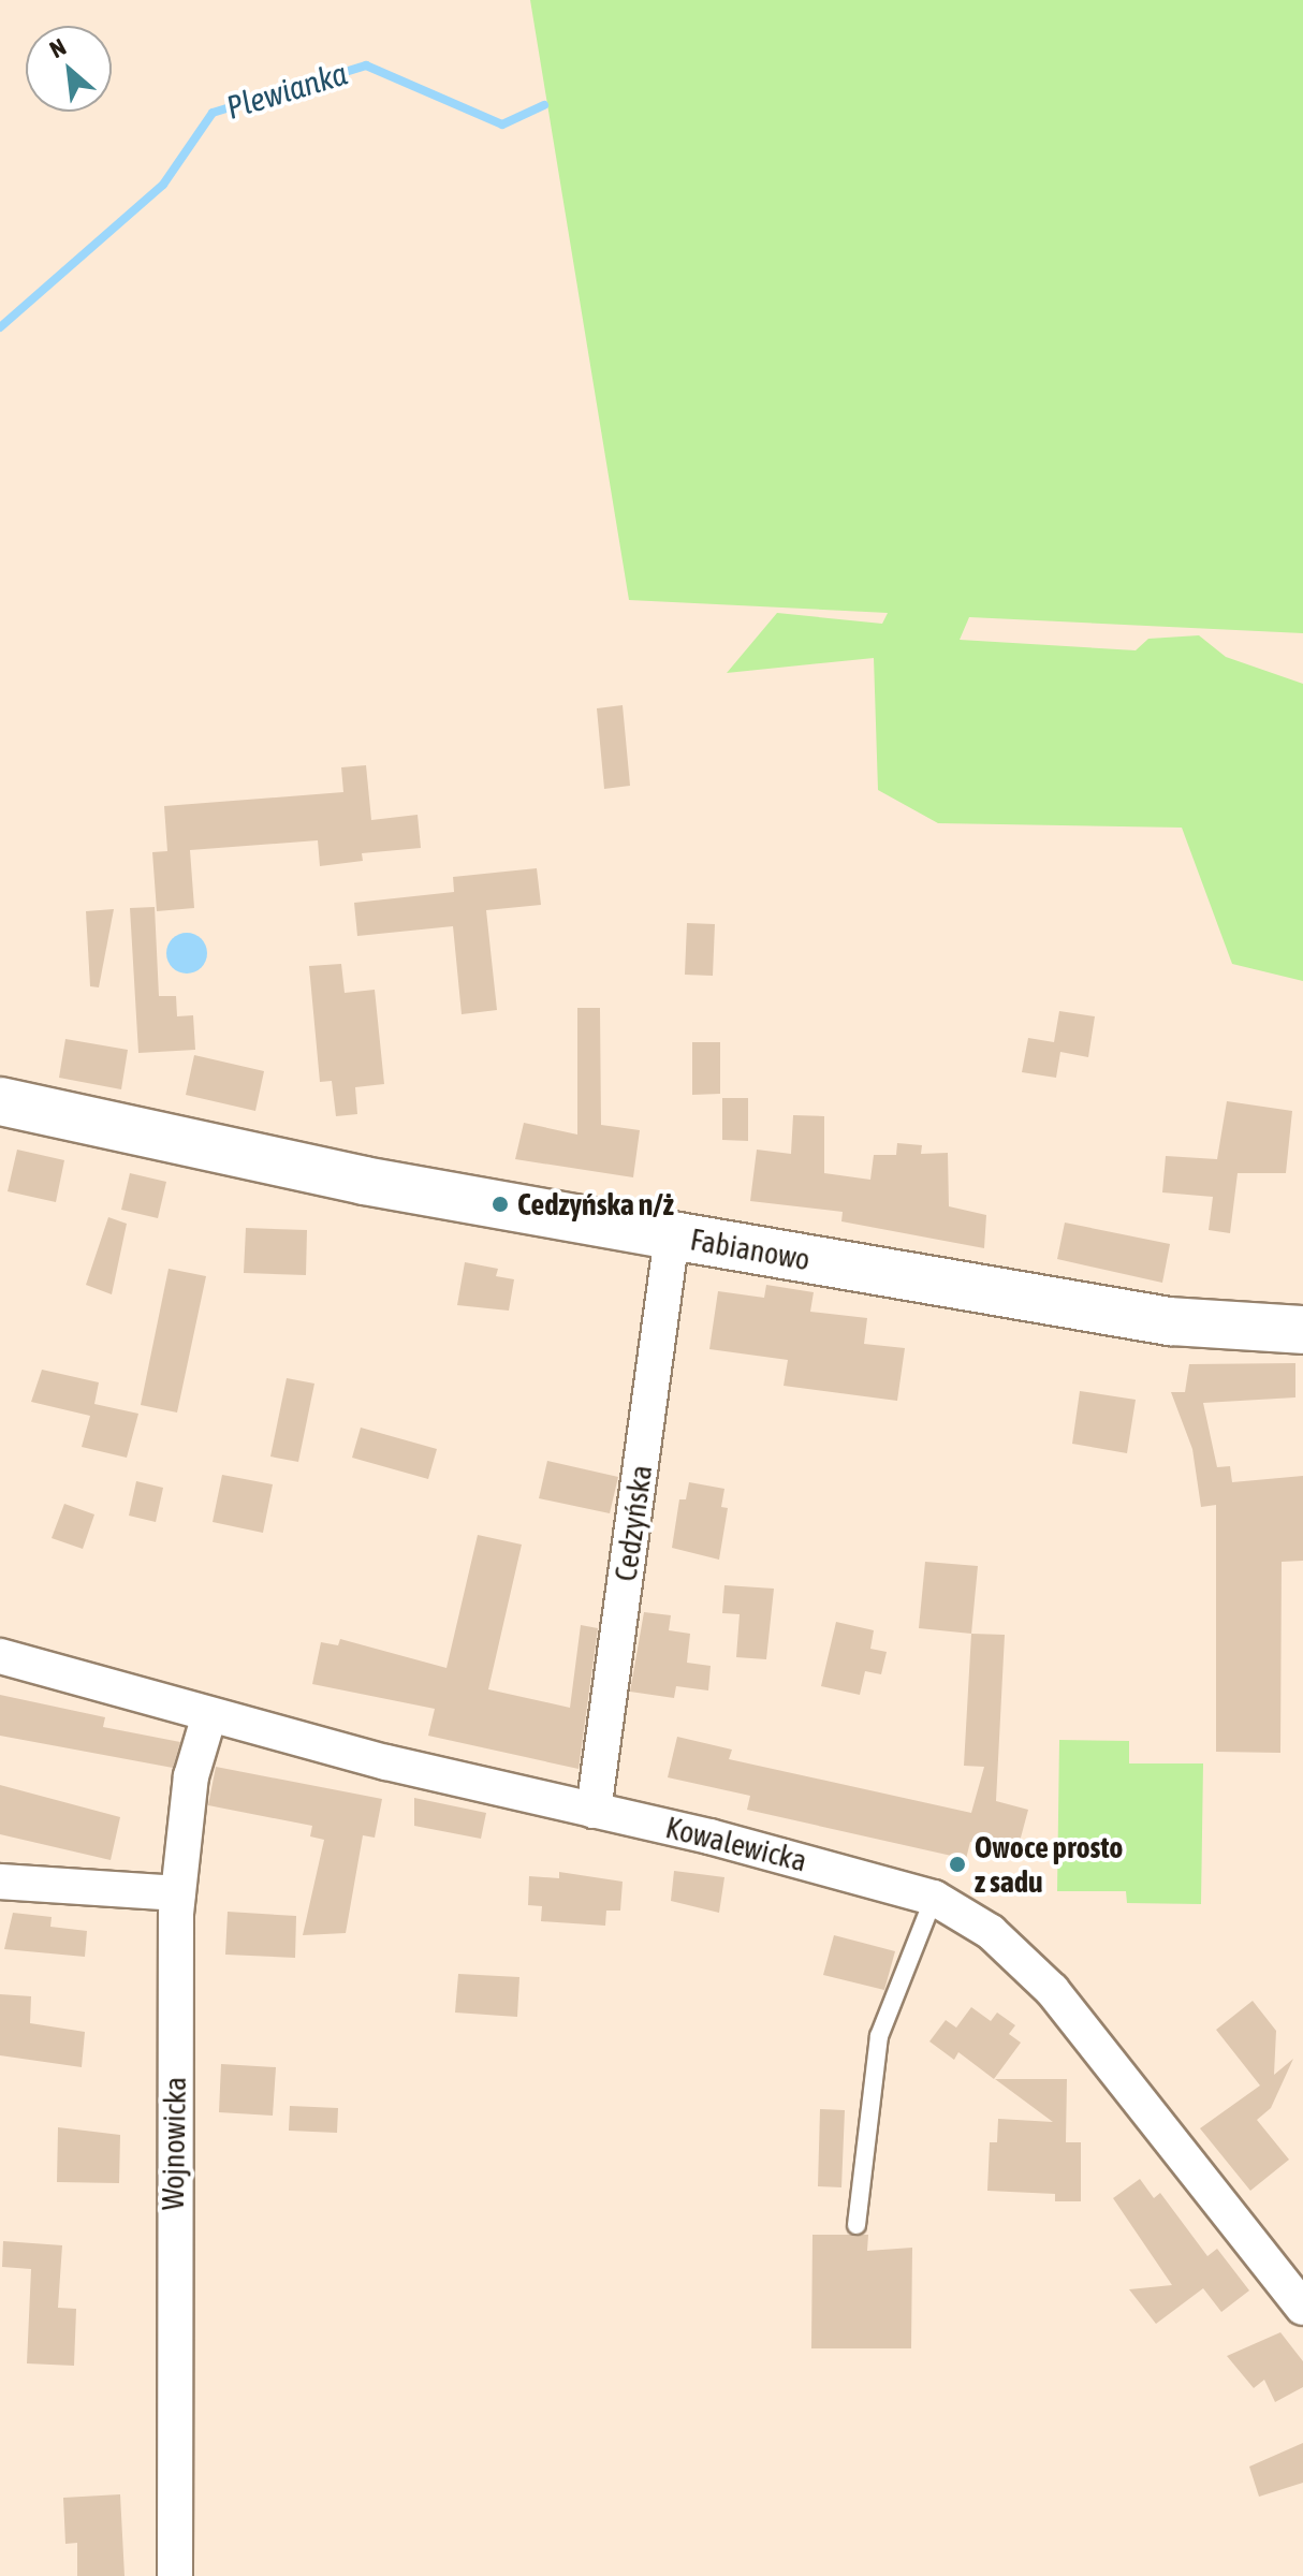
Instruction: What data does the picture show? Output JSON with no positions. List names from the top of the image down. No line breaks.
{"streets":{"street":["Fabianowo","Cedzyńska","Kowalewicka","Wojnowicka"]},"crossings":[["Fabianowo","Cedzyńska"],["Cedzyńska","Kowalewicka"],["Kowalewicka","Wojnowicka"]],"water":["Plewianka"],"places":["Cedzyńska n/ż","Owoce prosto z sadu"],"north":"top left"}
